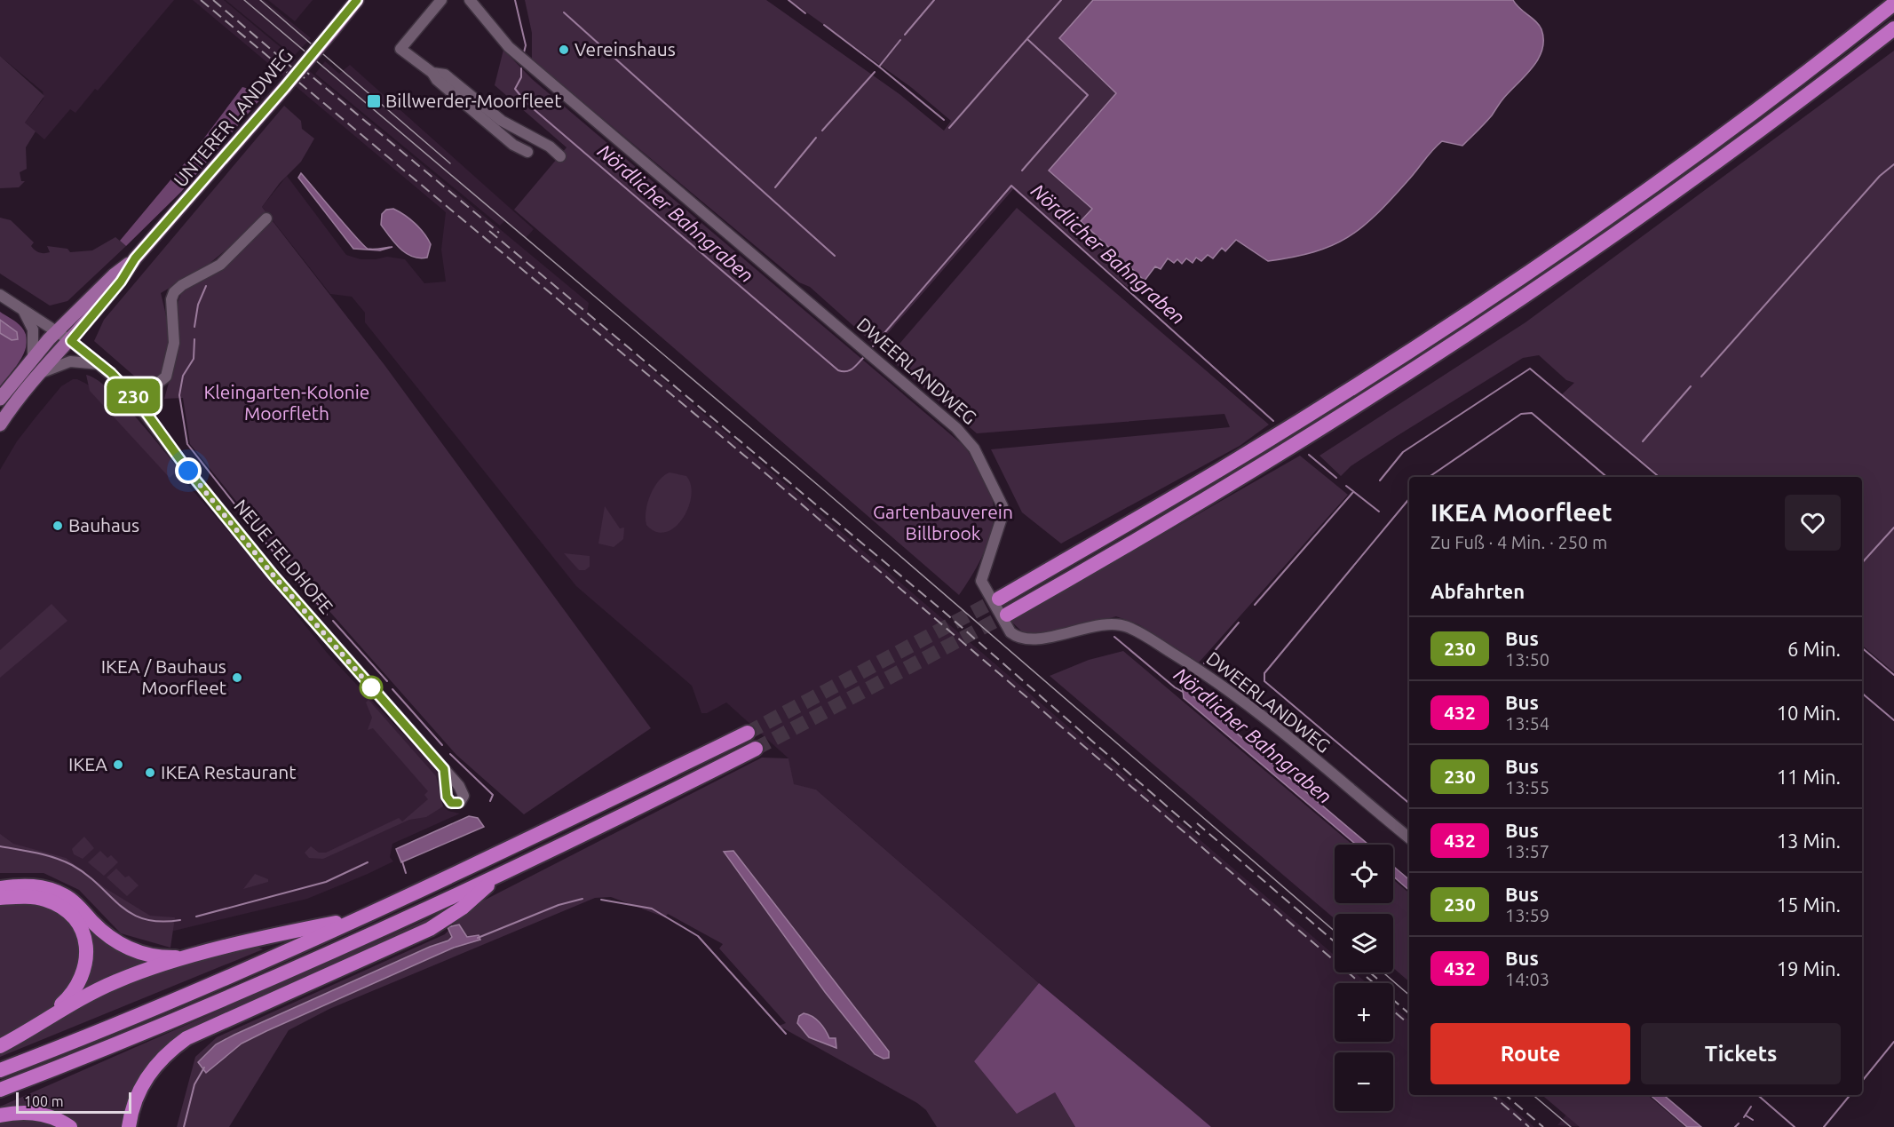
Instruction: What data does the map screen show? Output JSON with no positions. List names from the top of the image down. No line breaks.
{"streets":{"main road":["UNTERER LANDWEG"],"street":["DWEERLANDWEG","NEUE FELDHOFE"]},"crossings":[["UNTERER LANDWEG","NEUE FELDHOFE"]],"water":["Nördlicher Bahngraben"],"parks":["Kleingarten-Kolonie Moorfleth","Gartenbauverein Billbrook"],"places":{"other":["Vereinshaus","Bauhaus","IKEA / Bauhaus Moorfleet","IKEA","IKEA Restaurant"],"transit":["Billwerder-Moorfleet"]},"lines":["bus line 230"],"scale_bar":"100 m","page":{"on_map":"230","heading":[["IKEA Moorfleet","Zu Fuß · 4 Min. · 250 m"],"Abfahrten"],"list":[{"mark":"230","name":"Bus","note":"13:50","value":"6 Min."},{"mark":"432","name":"Bus","note":"13:54","value":"10 Min."},{"mark":"230","name":"Bus","note":"13:55","value":"11 Min."},{"mark":"432","name":"Bus","note":"13:57","value":"13 Min."},{"mark":"230","name":"Bus","note":"13:59","value":"15 Min."},{"mark":"432","name":"Bus","note":"14:03","value":"19 Min."}],"map_buttons":["+","−"],"buttons":["Route","Tickets"],"scale":"100 m"}}
